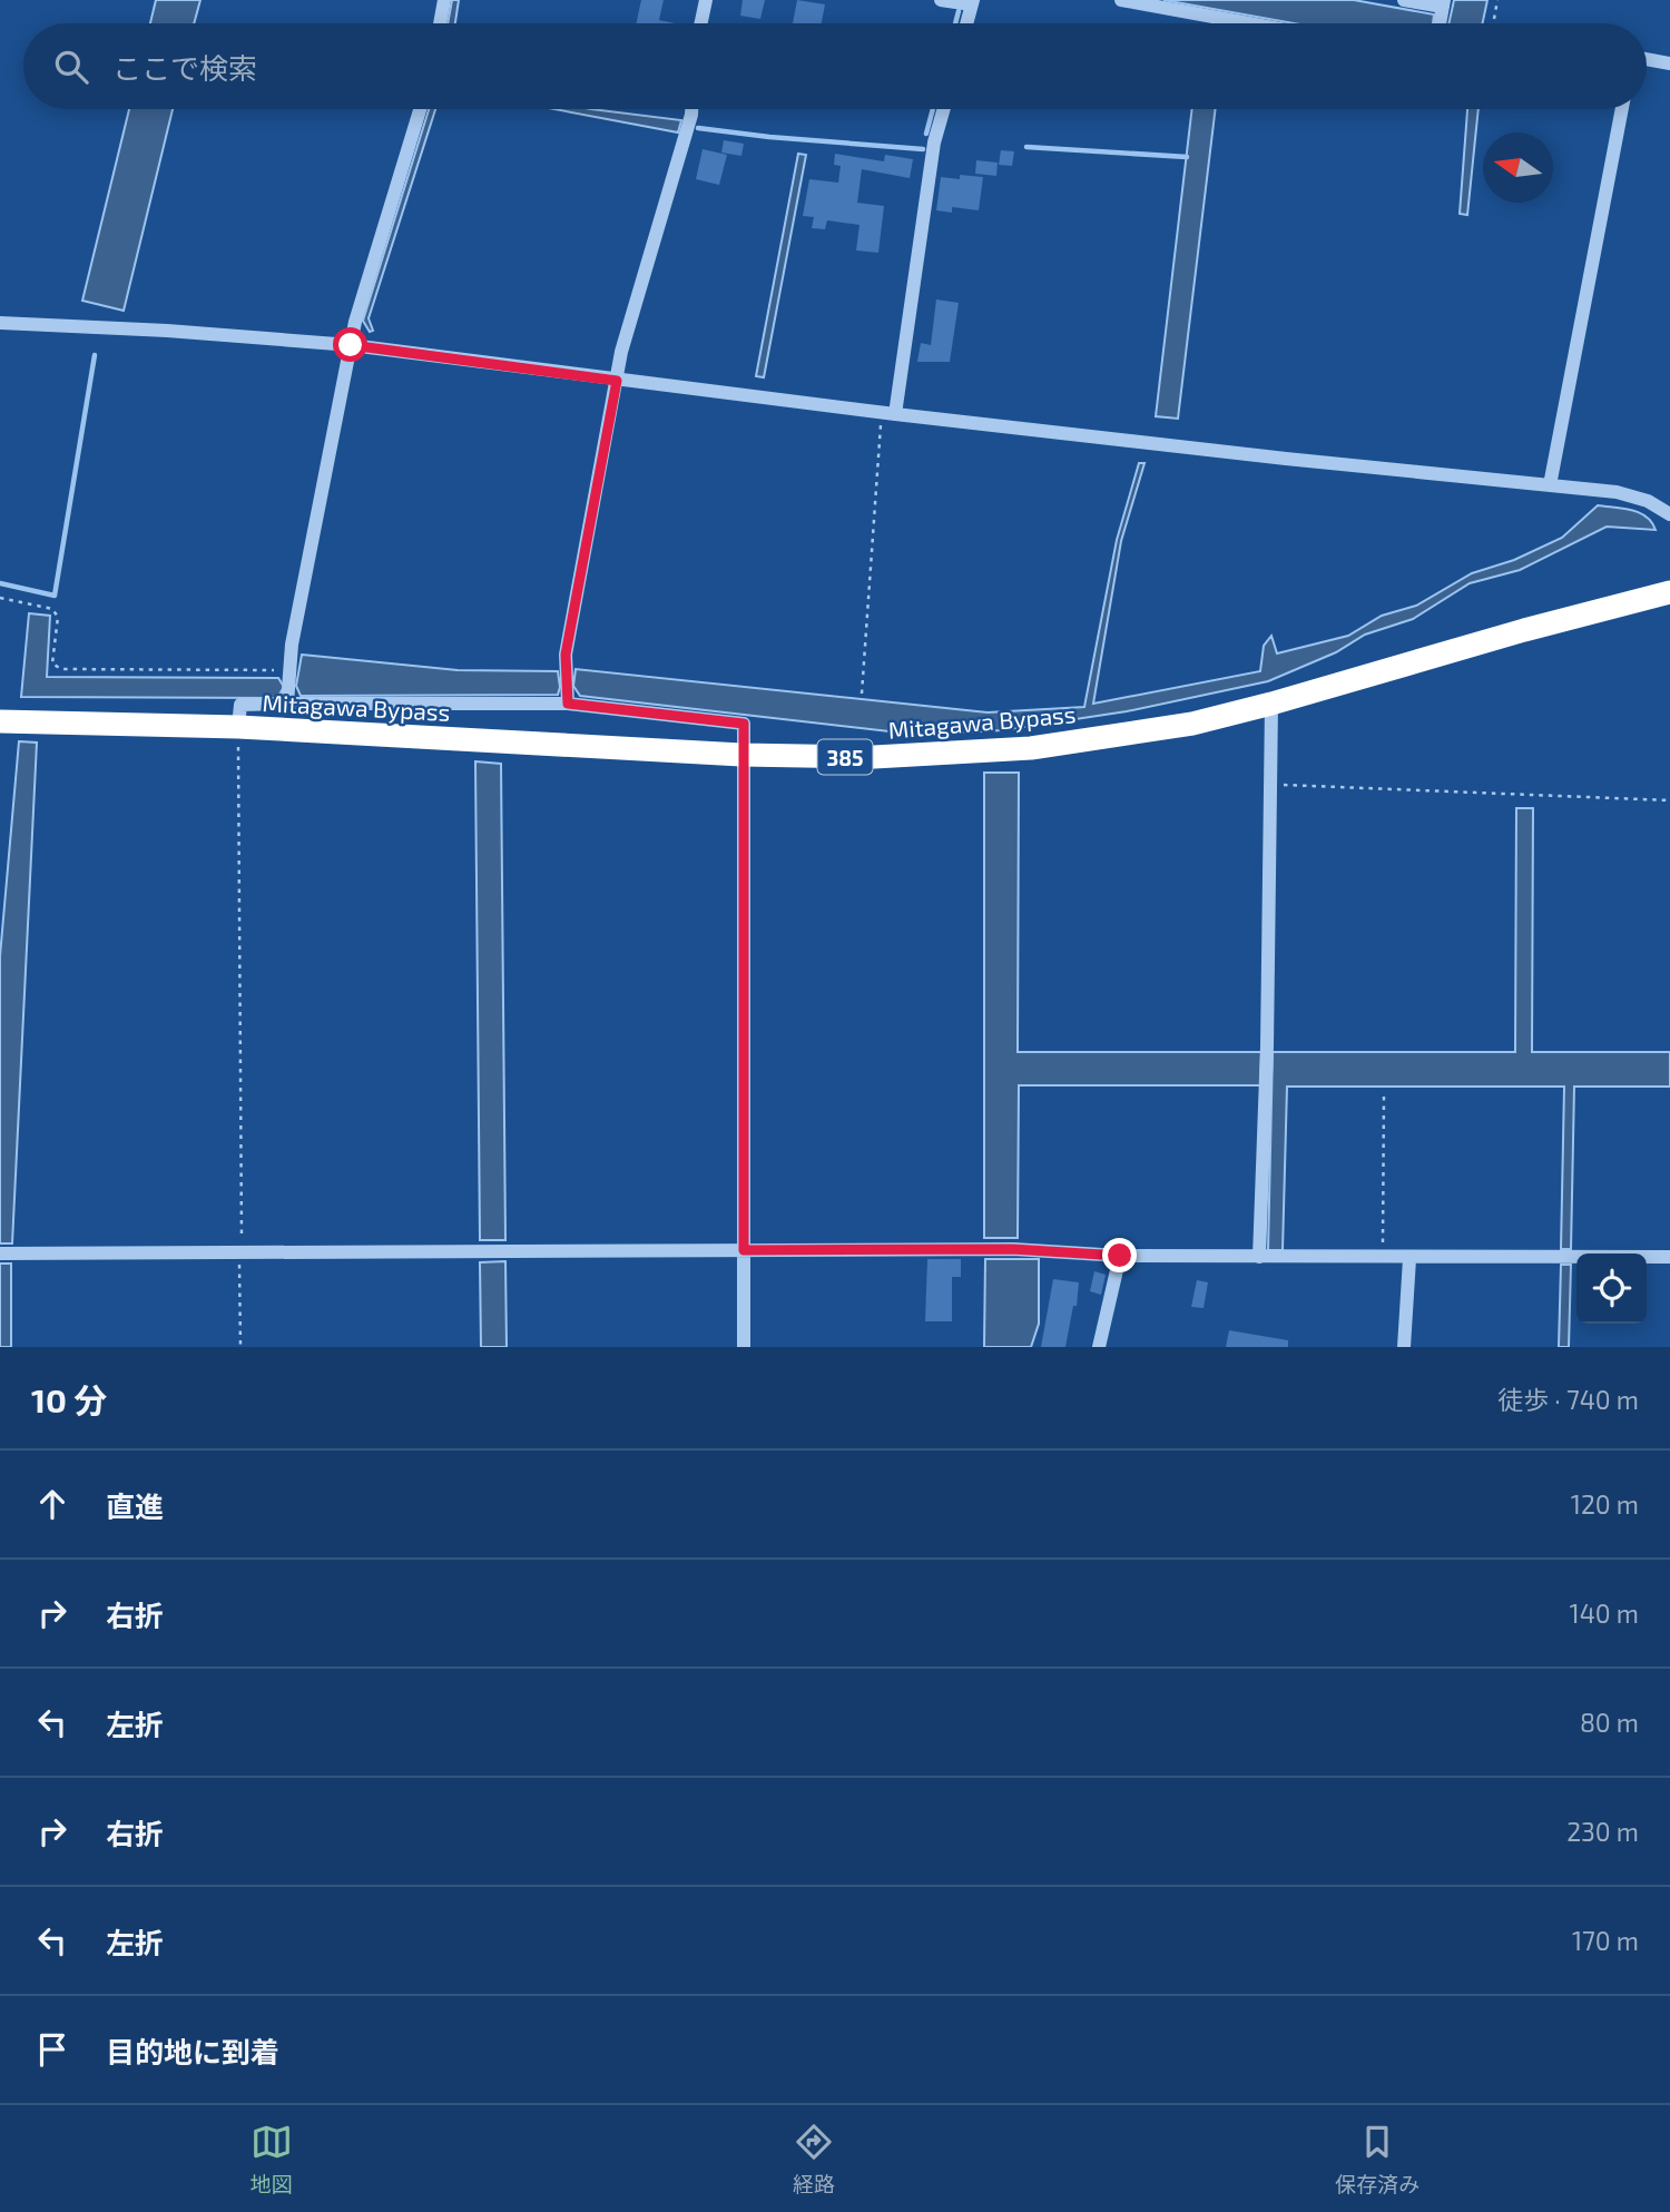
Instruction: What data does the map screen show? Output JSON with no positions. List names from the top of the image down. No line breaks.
{"streets":{"highway":["Mitagawa Bypass","385"]},"north":"left","page":{"search":"ここで検索","heading":["10 分","徒歩 · 740 m"],"list":[["直進","120 m"],["右折","140 m"],["左折","80 m"],["右折","230 m"],["左折","170 m"],"目的地に到着"],"nav":["地図","経路","保存済み"]}}
